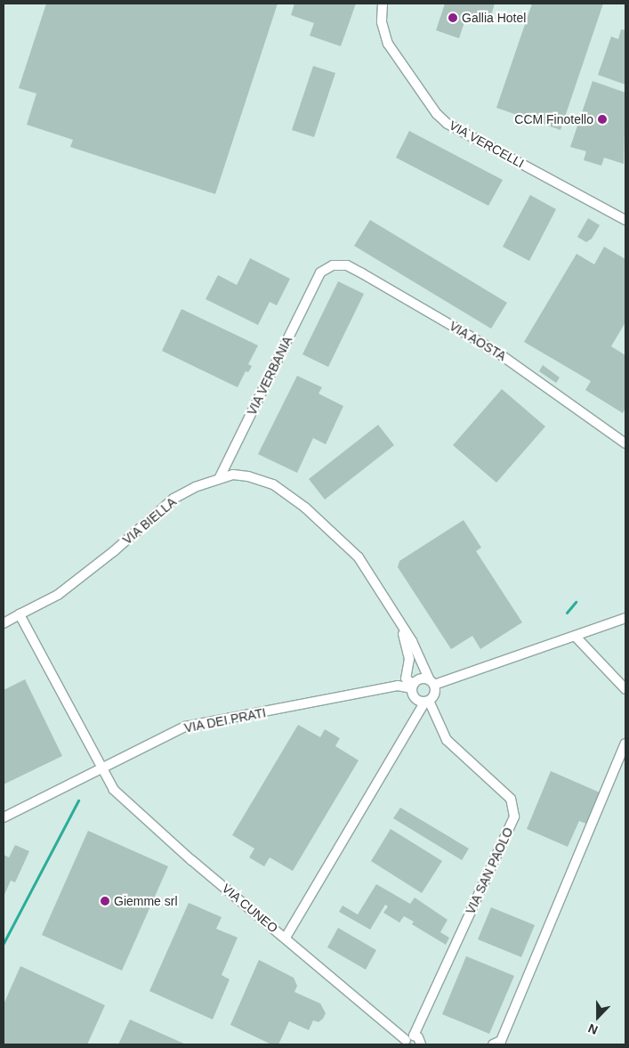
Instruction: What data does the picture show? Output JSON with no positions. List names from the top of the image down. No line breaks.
{"streets":{"street":["VIA VERCELLI","VIA AOSTA","VIA VERBANIA","VIA BIELLA","VIA DEI PRATI","VIA SAN PAOLO","VIA CUNEO"]},"crossings":[["VIA AOSTA","VIA VERBANIA"],["VIA VERBANIA","VIA BIELLA"],["VIA BIELLA","VIA DEI PRATI"],["VIA BIELLA","VIA SAN PAOLO"],["VIA DEI PRATI","VIA SAN PAOLO"],["VIA DEI PRATI","VIA CUNEO"],["VIA SAN PAOLO","VIA CUNEO"]],"places":["Gallia Hotel","CCM Finotello","Giemme srl"],"north":"bottom"}
